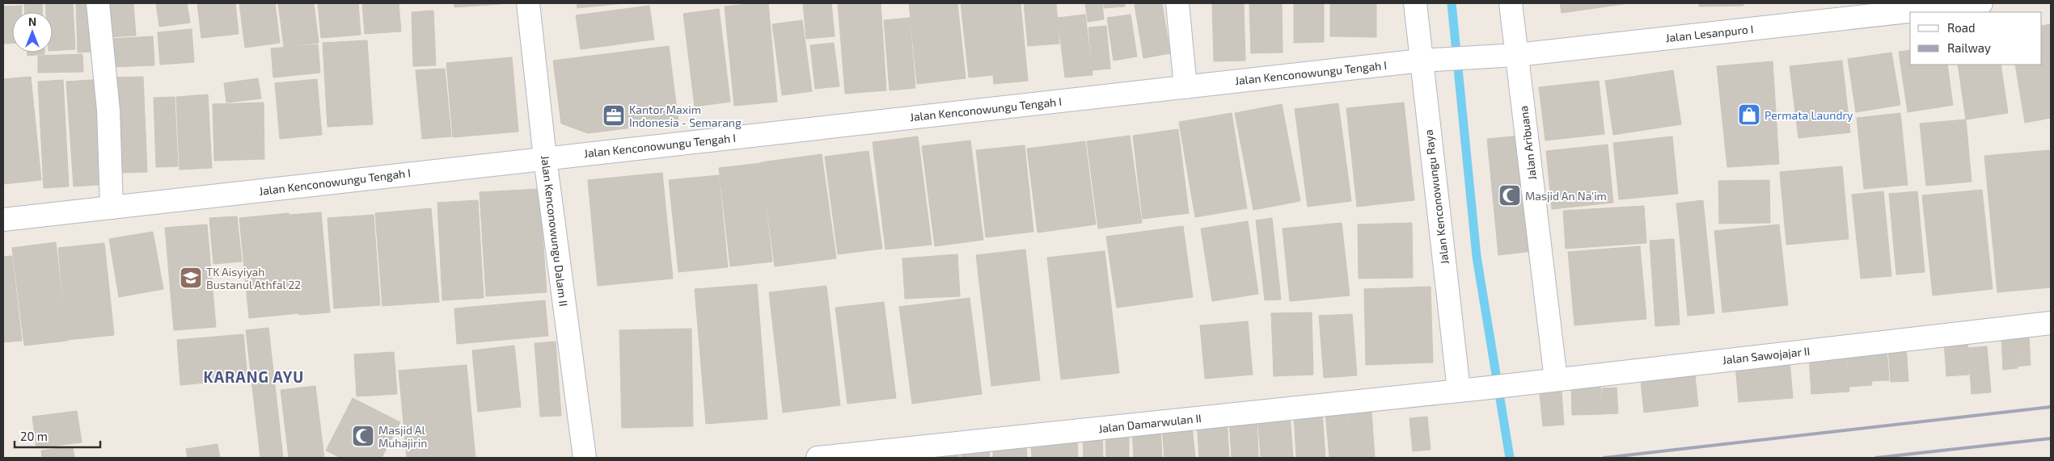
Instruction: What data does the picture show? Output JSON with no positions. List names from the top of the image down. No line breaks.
{"streets":{"street":["Jalan Lesanpuro I","Jalan Kenconowungu Tengah I","Jalan Aribuana","Jalan Kenconowungu Raya","Jalan Kenconowungu Dalam II","Jalan Sawojajar II","Jalan Damarwulan II"]},"crossings":[["Jalan Lesanpuro I","Jalan Kenconowungu Tengah I"],["Jalan Lesanpuro I","Jalan Aribuana"],["Jalan Lesanpuro I","Jalan Kenconowungu Raya"],["Jalan Kenconowungu Tengah I","Jalan Kenconowungu Raya"],["Jalan Kenconowungu Tengah I","Jalan Kenconowungu Dalam II"],["Jalan Aribuana","Jalan Sawojajar II"],["Jalan Kenconowungu Raya","Jalan Damarwulan II"],["Jalan Sawojajar II","Jalan Damarwulan II"]],"districts":["KARANG AYU"],"places":{"shop":["Permata Laundry"],"office":["Kantor Maxim Indonesia - Semarang"],"mosque":["Masjid An Na'im","Masjid Al Muhajirin"],"school or university":["TK Aisyiyah Bustanul Athfal 22"]},"legend":["Road","Railway"],"scale_bar":"20 m","north":"top"}
